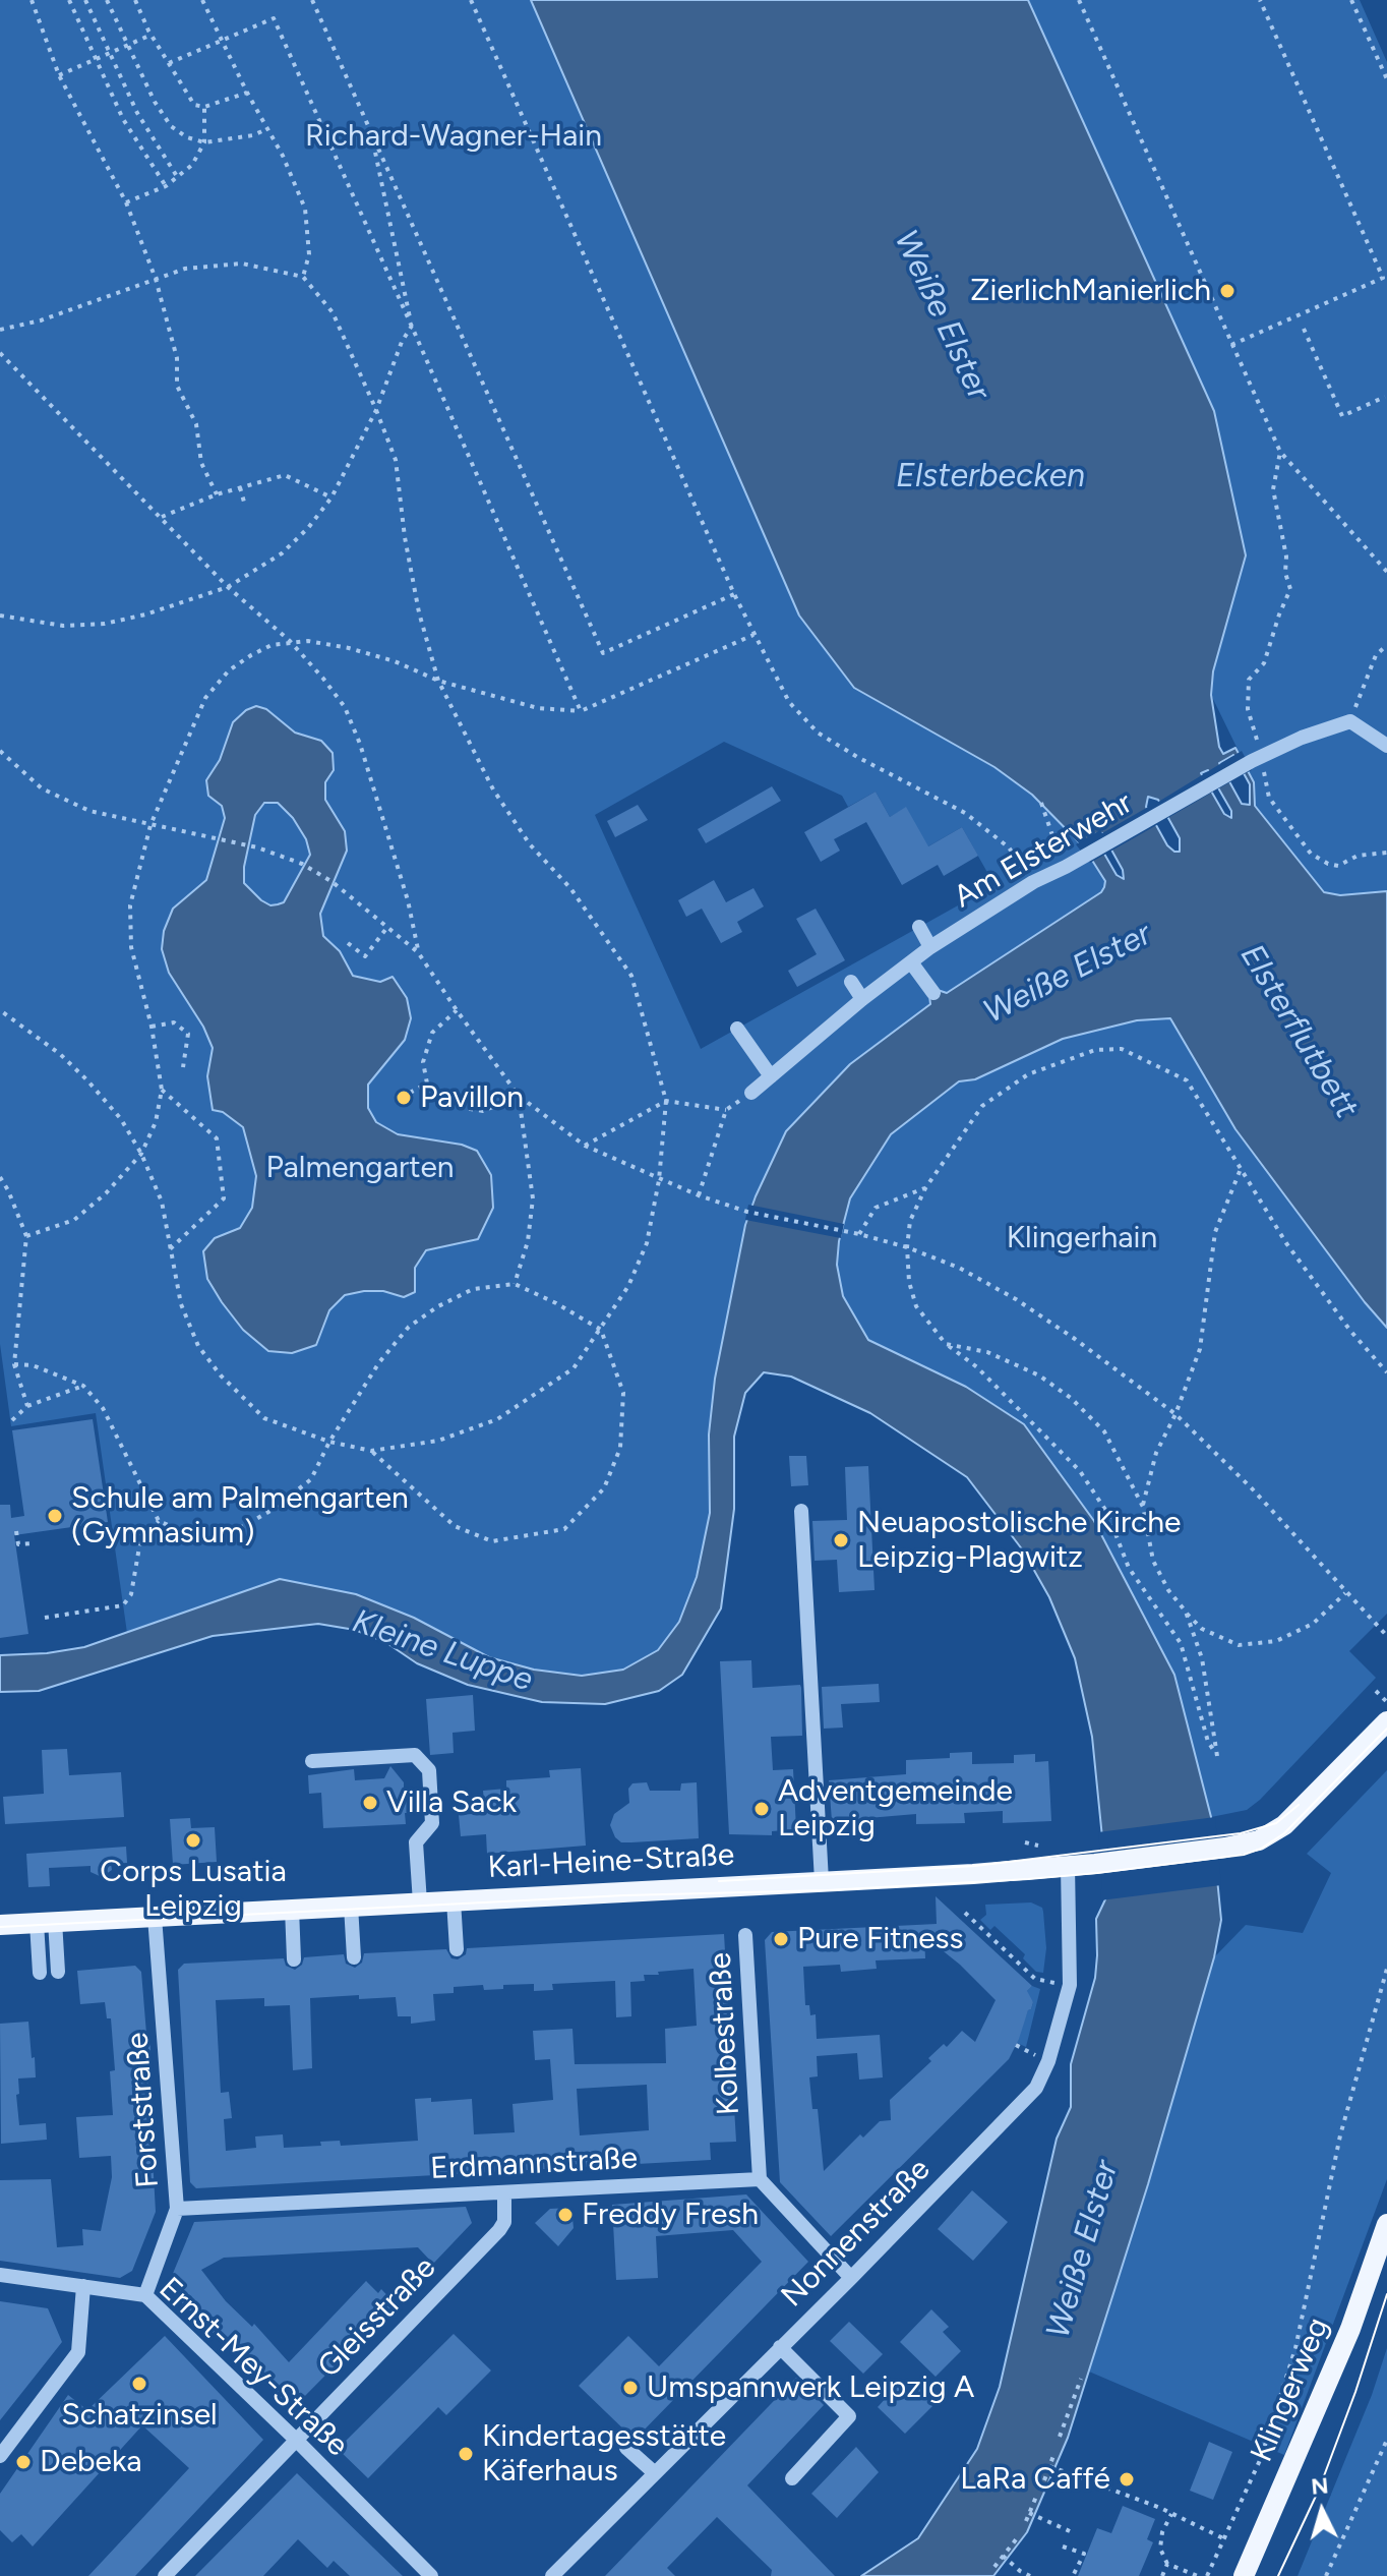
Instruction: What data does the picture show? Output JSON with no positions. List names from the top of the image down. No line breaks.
{"streets":{"main road":["Karl-Heine-Straße","Klingerweg"],"street":["Am Elsterwehr","Kolbestraße","Forststraße","Erdmannstraße","Nonnenstraße","Gleisstraße","Ernst-Mey-Straße"]},"crossings":[["Karl-Heine-Straße","Forststraße"],["Karl-Heine-Straße","Nonnenstraße"],["Kolbestraße","Erdmannstraße"],["Forststraße","Erdmannstraße"],["Forststraße","Ernst-Mey-Straße"],["Erdmannstraße","Gleisstraße"],["Gleisstraße","Ernst-Mey-Straße"]],"water":["Weiße Elster","Elsterbecken","Elsterflutbett","Kleine Luppe"],"parks":["Richard-Wagner-Hain","Palmengarten","Klingerhain"],"places":["ZierlichManierlich","Pavillon","Schule am Palmengarten (Gymnasium)","Neuapostolische Kirche Leipzig-Plagwitz","Villa Sack","Adventgemeinde Leipzig","Corps Lusatia Leipzig","Pure Fitness","Freddy Fresh","Schatzinsel","Umspannwerk Leipzig A","Kindertagesstätte Käferhaus","Debeka","LaRa Caffé"],"north":"top"}
